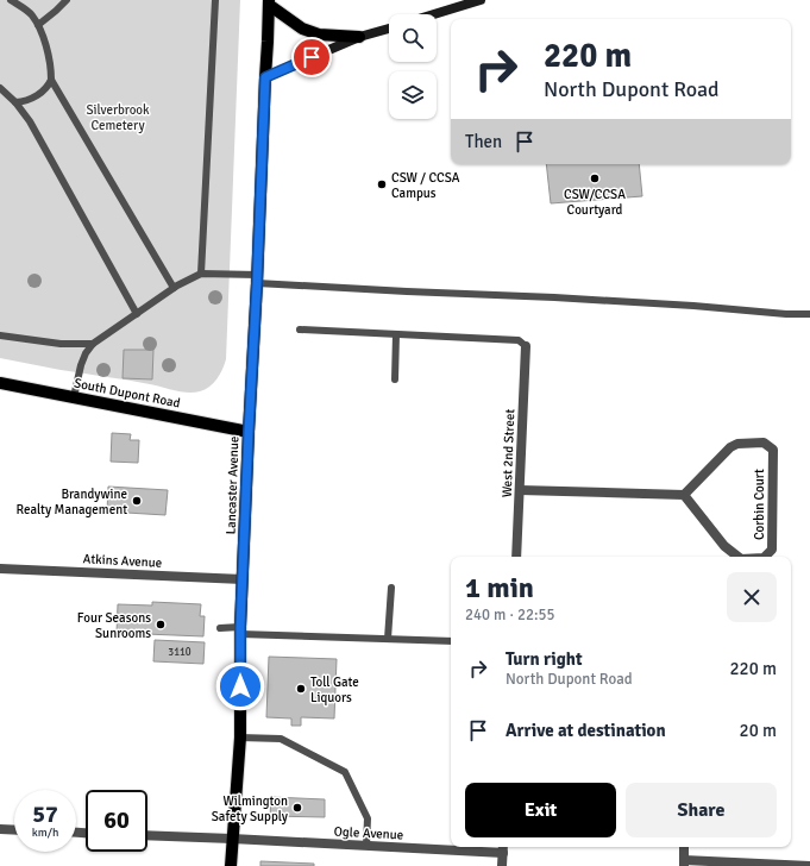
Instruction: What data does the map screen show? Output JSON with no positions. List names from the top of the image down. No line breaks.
{"streets":{"main road":["South Dupont Road","Lancaster Avenue"],"street":["West 2nd Street","Corbin Court","Atkins Avenue","Ogle Avenue"]},"crossings":[["South Dupont Road","Lancaster Avenue"],["Lancaster Avenue","Atkins Avenue"],["Lancaster Avenue","Ogle Avenue"]],"parks":["Silverbrook Cemetery"],"places":["CSW/CCSA Courtyard","CSW / CCSA Campus","Brandywine Realty Management","Four Seasons Sunrooms","Toll Gate Liquors","Wilmington Safety Supply"],"house_numbers":["3110"],"page":{"turn":["220 m","North Dupont Road"],"then":"Then","heading":["1 min","240 m · 22:55"],"list":[{"name":"Turn right","note":"North Dupont Road","value":"220 m"},{"name":"Arrive at destination","value":"20 m"}],"buttons":["Exit","Share"],"speed":"57 km/h","limit":"60"}}
